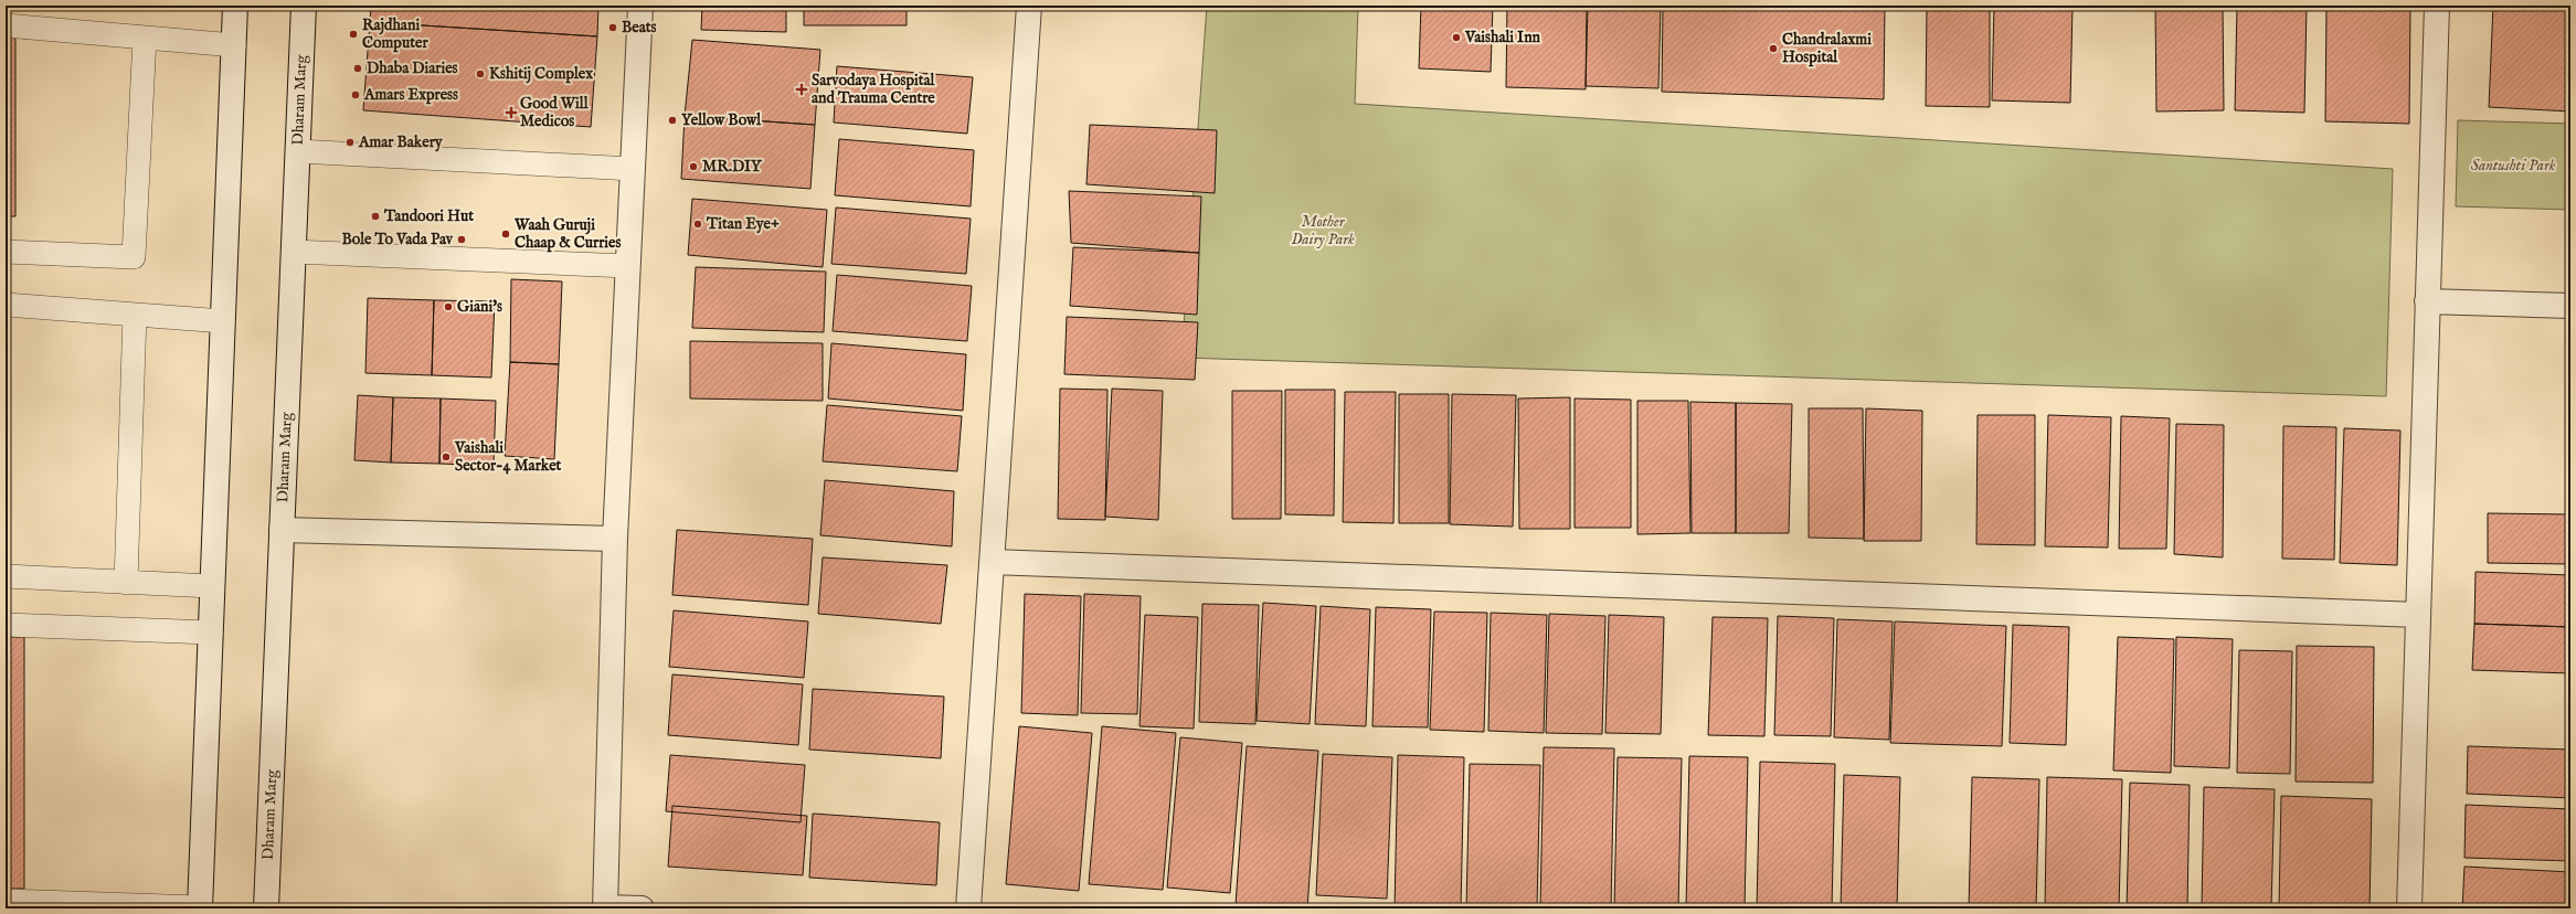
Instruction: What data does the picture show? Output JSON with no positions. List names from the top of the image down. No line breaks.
{"streets":{"street":["Dharam Marg"]},"parks":["Santushti Park","Mother Dairy Park"],"places":{"other":["Beats","Rajdhani Computer","Vaishali Inn","Chandralaxmi Hospital","Dhaba Diaries","Kshitij Complex","Amars Express","Yellow Bowl","Amar Bakery","MR.DIY","Tandoori Hut","Titan Eye+","Waah Guruji Chaap & Curries","Bole To Vada Pav","Giani's","Vaishali Sector-4 Market"],"health":["Sarvodaya Hospital and Trauma Centre","Good Will Medicos"]}}
